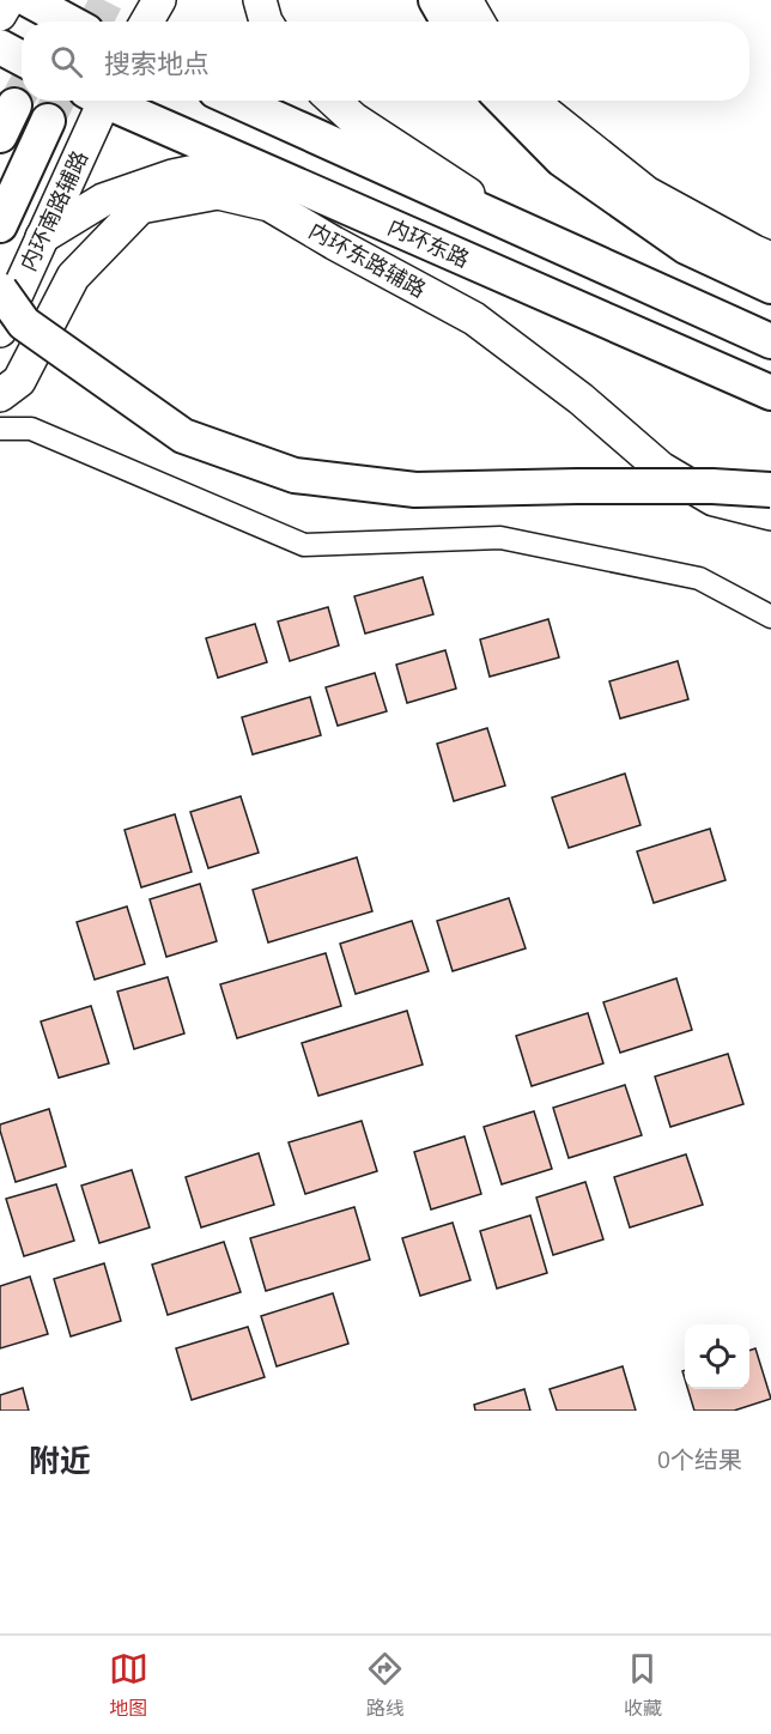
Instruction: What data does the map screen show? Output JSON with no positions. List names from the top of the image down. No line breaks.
{"streets":{"highway":["内环东路"],"main road":["内环南路辅路","内环东路辅路"]},"page":{"search":"搜索地点","heading":["附近","0个结果"],"nav":["地图","路线","收藏"]}}
